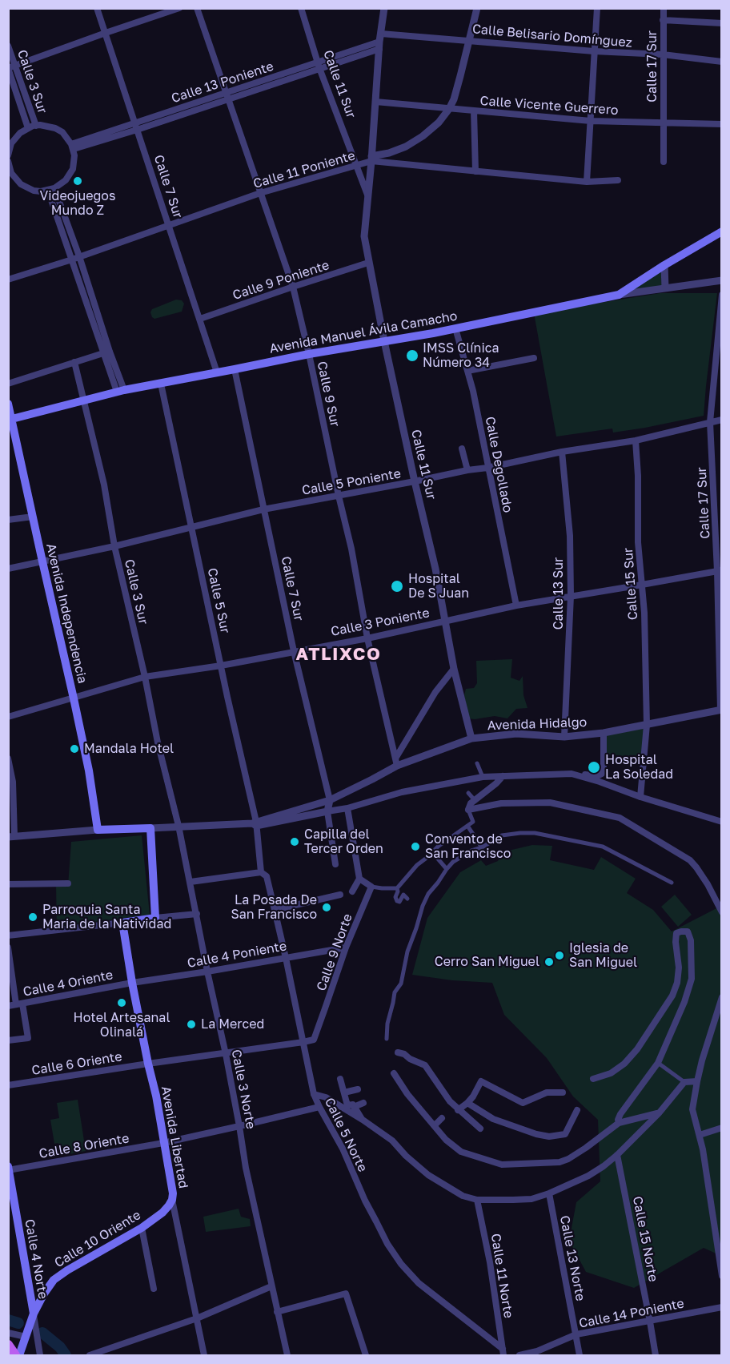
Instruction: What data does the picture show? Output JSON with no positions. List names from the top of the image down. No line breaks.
{"streets":{"main road":["Avenida Manuel Ávila Camacho","Avenida Independencia","Avenida Libertad","Calle 10 Oriente","Calle 4 Norte"],"street":["Calle Belisario Domínguez","Calle 17 Sur","Calle 3 Sur","Calle 13 Poniente","Calle 11 Sur","Calle Vicente Guerrero","Calle 11 Poniente","Calle 7 Sur","Calle 9 Poniente","Calle 9 Sur","Calle Degollado","Calle 5 Poniente","Calle 15 Sur","Calle 13 Sur","Calle 5 Sur","Calle 3 Poniente","Avenida Hidalgo","Calle 9 Norte","Calle 4 Poniente","Calle 4 Oriente","Calle 6 Oriente","Calle 3 Norte","Calle 5 Norte","Calle 8 Oriente","Calle 15 Norte","Calle 13 Norte","Calle 11 Norte","Calle 14 Poniente"]},"crossings":[["Calle Belisario Domínguez","Calle 17 Sur"],["Calle 17 Sur","Calle Vicente Guerrero"],["Calle 17 Sur","Calle 5 Poniente"],["Calle 17 Sur","Calle 3 Poniente"],["Calle 17 Sur","Avenida Hidalgo"],["Calle 3 Sur","Avenida Manuel Ávila Camacho"],["Calle 3 Sur","Calle 5 Poniente"],["Calle 3 Sur","Calle 3 Poniente"],["Calle 3 Sur","Avenida Hidalgo"],["Calle 3 Sur","Calle 3 Norte"],["Calle 13 Poniente","Calle 11 Sur"],["Calle 13 Poniente","Calle 7 Sur"],["Calle 13 Poniente","Calle 9 Sur"],["Calle 11 Sur","Calle 11 Poniente"],["Calle 11 Sur","Calle 9 Poniente"],["Calle 11 Sur","Avenida Manuel Ávila Camacho"],["Calle 11 Sur","Calle 5 Poniente"],["Calle 11 Sur","Calle 3 Poniente"],["Calle 11 Sur","Avenida Hidalgo"],["Calle 11 Poniente","Calle 7 Sur"],["Calle 11 Poniente","Calle 9 Sur"],["Calle 7 Sur","Calle 9 Poniente"],["Calle 7 Sur","Avenida Manuel Ávila Camacho"],["Calle 7 Sur","Calle 5 Poniente"],["Calle 7 Sur","Calle 3 Poniente"],["Calle 7 Sur","Avenida Hidalgo"],["Calle 9 Poniente","Calle 9 Sur"],["Avenida Manuel Ávila Camacho","Calle 9 Sur"],["Avenida Manuel Ávila Camacho","Calle Degollado"],["Avenida Manuel Ávila Camacho","Calle 5 Sur"],["Avenida Manuel Ávila Camacho","Avenida Independencia"],["Calle 9 Sur","Calle 5 Poniente"],["Calle 9 Sur","Calle 3 Poniente"],["Calle 9 Sur","Avenida Hidalgo"],["Calle Degollado","Calle 5 Poniente"],["Calle Degollado","Calle 3 Poniente"],["Calle 5 Poniente","Calle 15 Sur"],["Calle 5 Poniente","Calle 13 Sur"],["Calle 5 Poniente","Calle 5 Sur"],["Calle 5 Poniente","Avenida Independencia"],["Calle 15 Sur","Calle 3 Poniente"],["Calle 15 Sur","Avenida Hidalgo"],["Calle 13 Sur","Calle 3 Poniente"],["Calle 13 Sur","Avenida Hidalgo"],["Calle 5 Sur","Calle 3 Poniente"],["Calle 5 Sur","Avenida Hidalgo"],["Calle 5 Sur","Calle 5 Norte"],["Avenida Independencia","Calle 3 Poniente"],["Avenida Hidalgo","Calle 3 Norte"],["Avenida Hidalgo","Calle 5 Norte"],["Calle 9 Norte","Calle 4 Poniente"],["Calle 9 Norte","Calle 6 Oriente"],["Calle 4 Poniente","Calle 4 Oriente"],["Calle 4 Poniente","Calle 3 Norte"],["Calle 4 Poniente","Calle 5 Norte"],["Calle 4 Poniente","Avenida Libertad"],["Calle 4 Oriente","Avenida Libertad"],["Calle 6 Oriente","Calle 3 Norte"],["Calle 6 Oriente","Calle 5 Norte"],["Calle 6 Oriente","Avenida Libertad"],["Calle 3 Norte","Calle 8 Oriente"],["Calle 5 Norte","Calle 8 Oriente"],["Calle 5 Norte","Calle 11 Norte"],["Avenida Libertad","Calle 8 Oriente"],["Avenida Libertad","Calle 10 Oriente"],["Calle 8 Oriente","Calle 4 Norte"],["Calle 10 Oriente","Calle 4 Norte"],["Calle 15 Norte","Calle 14 Poniente"],["Calle 13 Norte","Calle 14 Poniente"]],"districts":["ATLIXCO"],"places":["Videojuegos Mundo Z","IMSS Clínica Número 34","Hospital De S Juan","Mandala Hotel","Hospital La Soledad","Capilla del Tercer Orden","Convento de San Francisco","La Posada De San Francisco","Parroquia Santa Maria de la Natividad","Iglesia de San Miguel","Cerro San Miguel","Hotel Artesanal Olinalá","La Merced"]}
